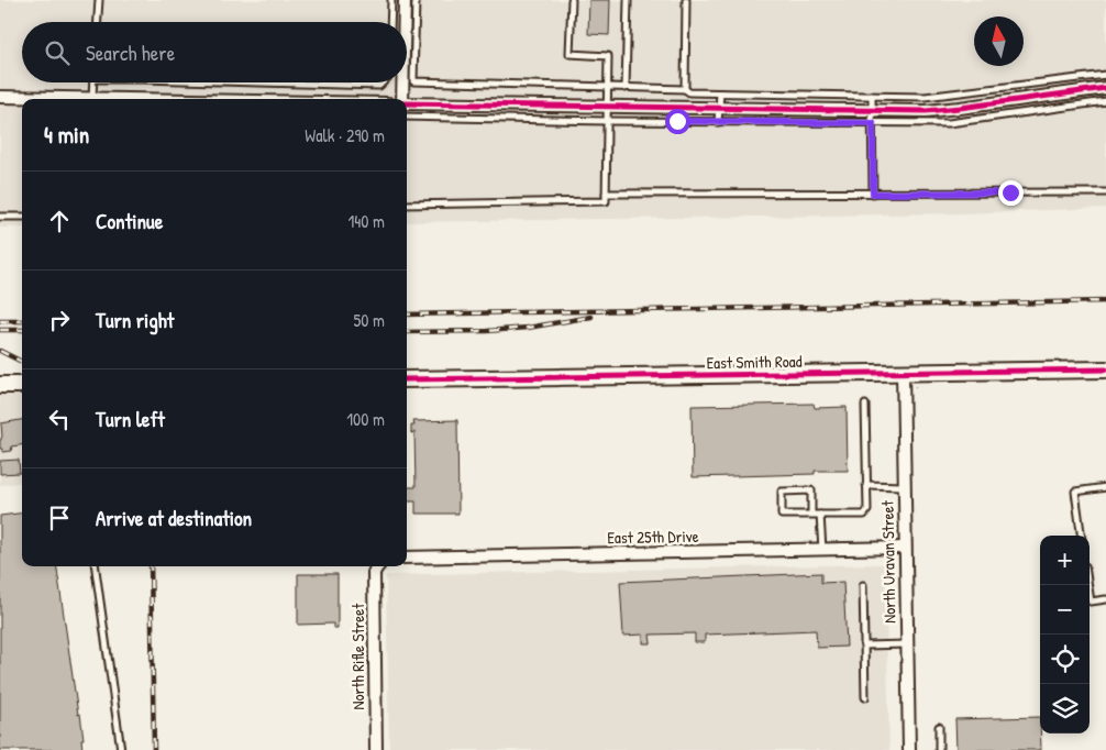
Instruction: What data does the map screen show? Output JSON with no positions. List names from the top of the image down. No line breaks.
{"streets":{"street":["East Smith Road","East 25th Drive","North Uravan Street","North Rifle Street"]},"crossings":[["East Smith Road","North Uravan Street"],["East 25th Drive","North Uravan Street"]],"north":"top","page":{"search":"Search here","heading":["4 min","Walk · 290 m"],"list":[["Continue","140 m"],["Turn right","50 m"],["Turn left","100 m"],"Arrive at destination"],"map_buttons":["+","−"]}}
